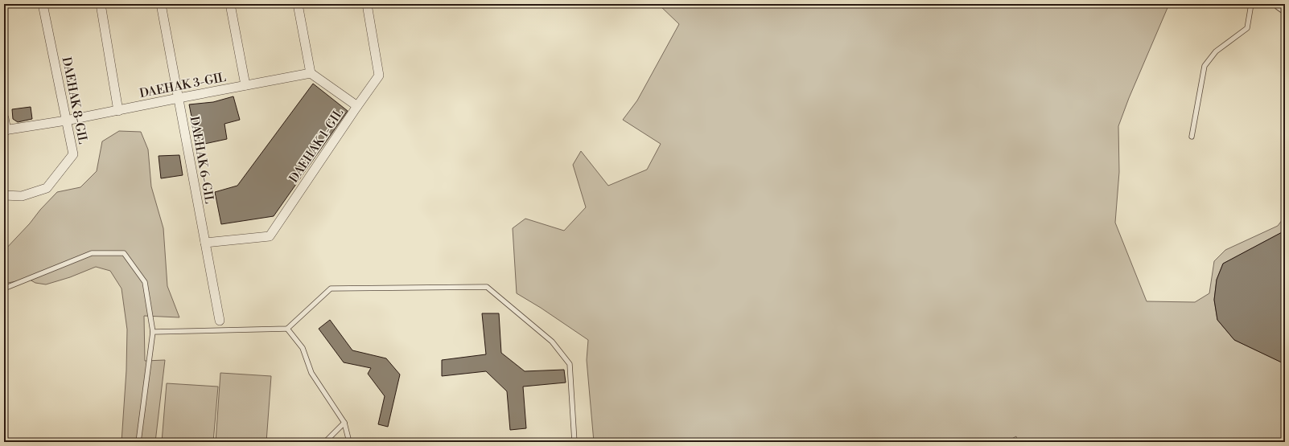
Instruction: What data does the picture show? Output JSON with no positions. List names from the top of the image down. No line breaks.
{"streets":{"street":["DAEHAK 3-GIL","DAEHAK 8-GIL","DAEHAK 1-GIL","DAEHAK 6-GIL"]},"crossings":[["DAEHAK 3-GIL","DAEHAK 8-GIL"],["DAEHAK 3-GIL","DAEHAK 6-GIL"],["DAEHAK 1-GIL","DAEHAK 6-GIL"]]}
